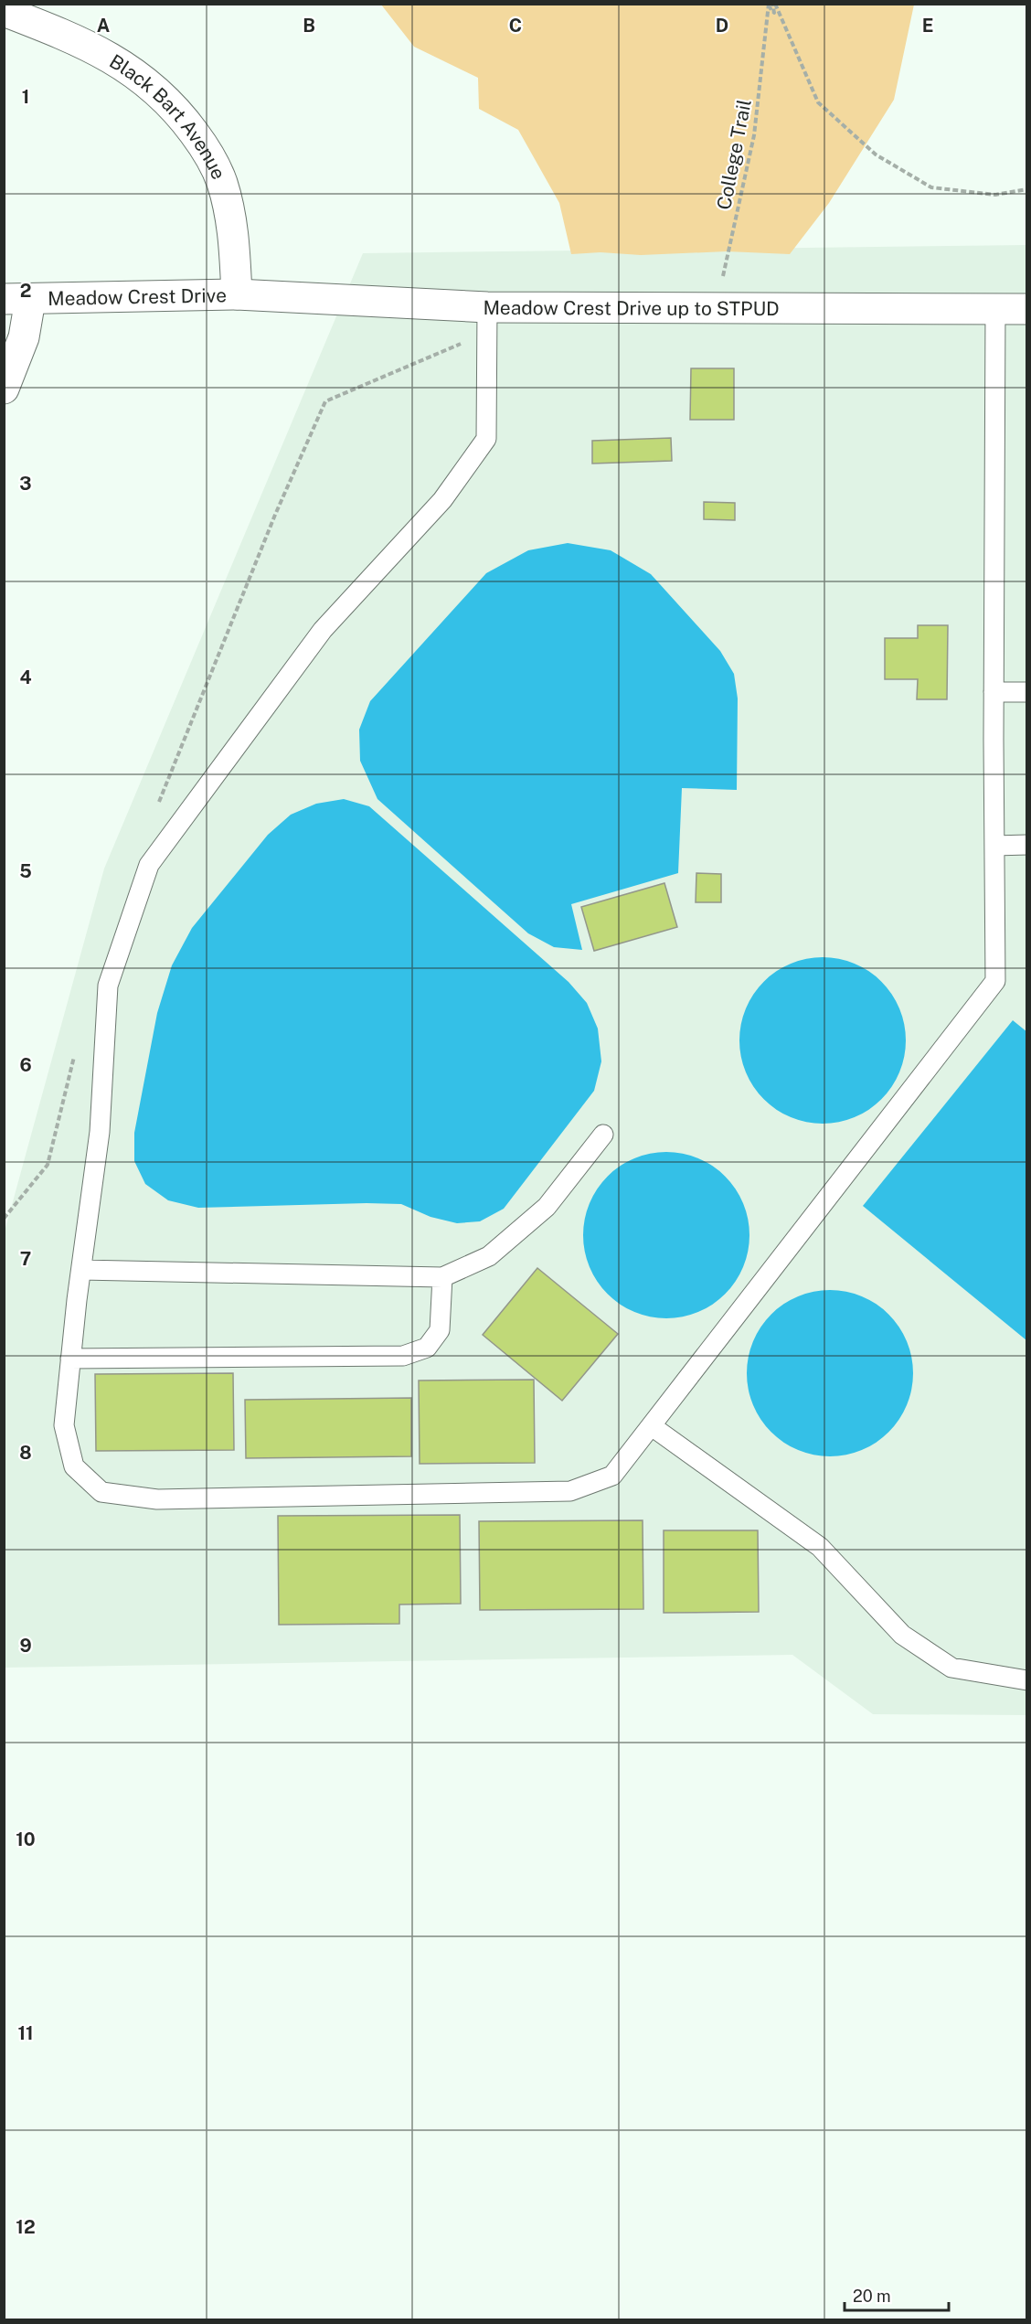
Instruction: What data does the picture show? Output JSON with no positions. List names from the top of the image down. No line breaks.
{"streets":{"street":["Black Bart Avenue","Meadow Crest Drive","Meadow Crest Drive up to STPUD"],"path":["College Trail"]},"crossings":[["Black Bart Avenue","Meadow Crest Drive"],["Black Bart Avenue","Meadow Crest Drive up to STPUD"],["College Trail","Meadow Crest Drive up to STPUD"],["Meadow Crest Drive","Meadow Crest Drive up to STPUD"]],"scale_bar":"20 m","grid":{"columns":["A","B","C","D","E"],"rows":["1","2","3","4","5","6","7","8","9","10","11","12"]}}
